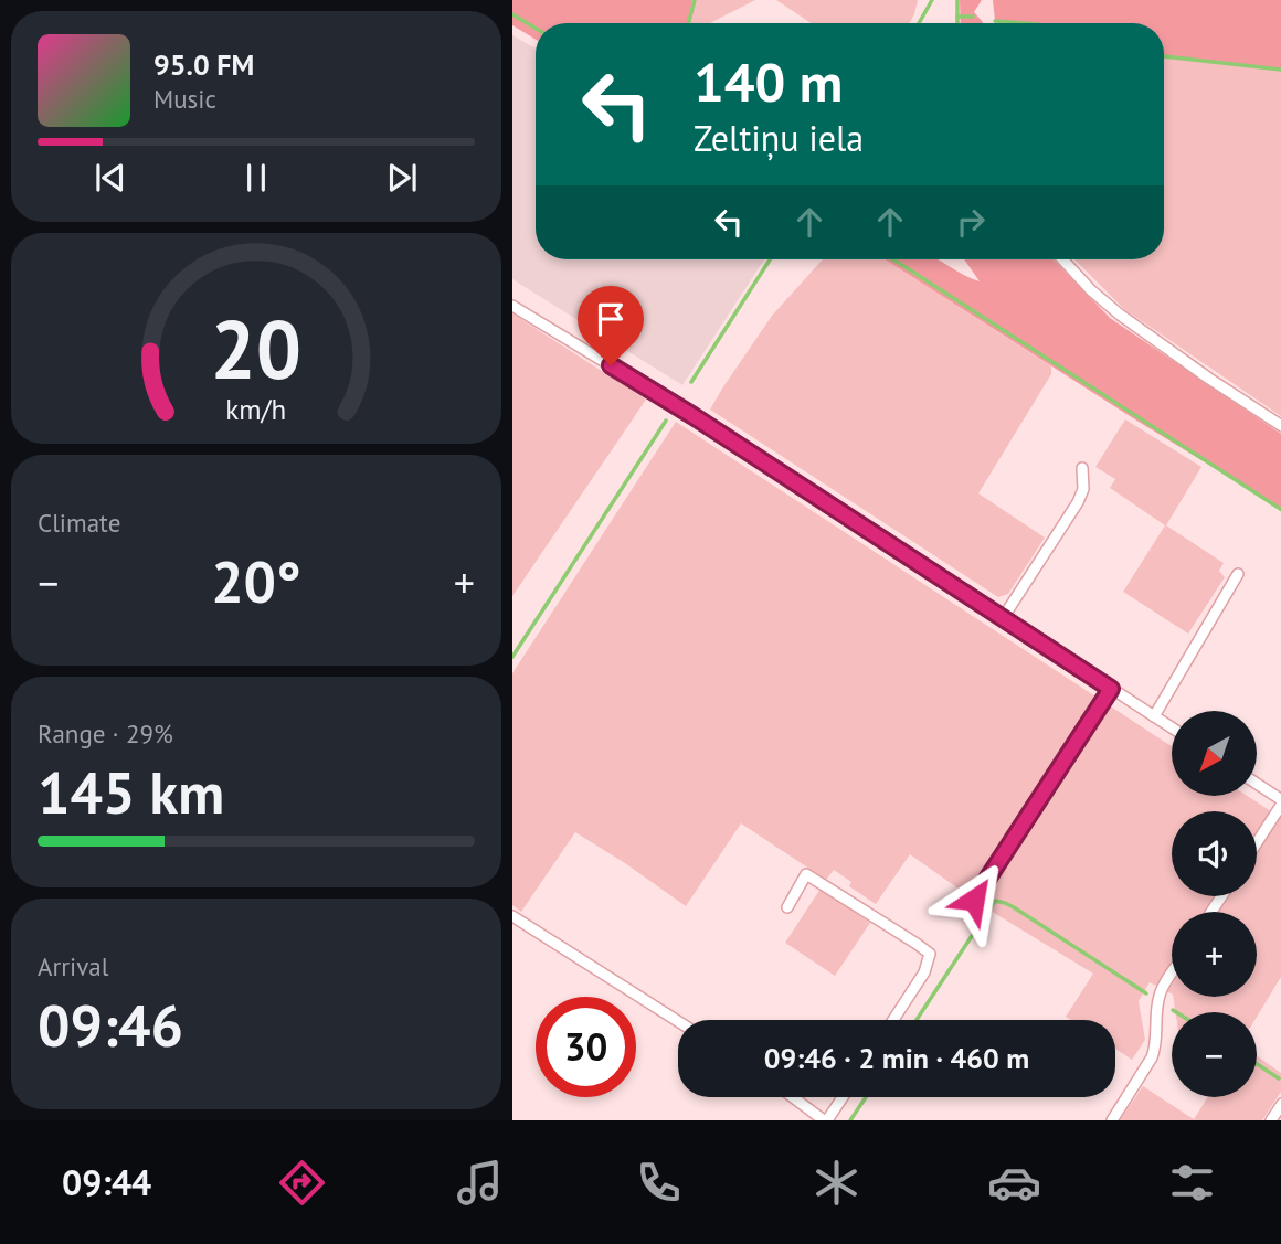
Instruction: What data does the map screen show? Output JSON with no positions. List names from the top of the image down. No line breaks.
{"north":"bottom left","page":{"turn":["140 m","Zeltiņu iela"],"song":["95.0 FM","Music"],"tile":["Climate",["Range · 29%","145 km"],["Arrival","09:46"]],"heat":["−","20°","+"],"map_buttons":["+","−"],"limit":"30","trip":"09:46 · 2 min · 460 m","tabs":"09:44","gauge":["20","km/h"]}}
